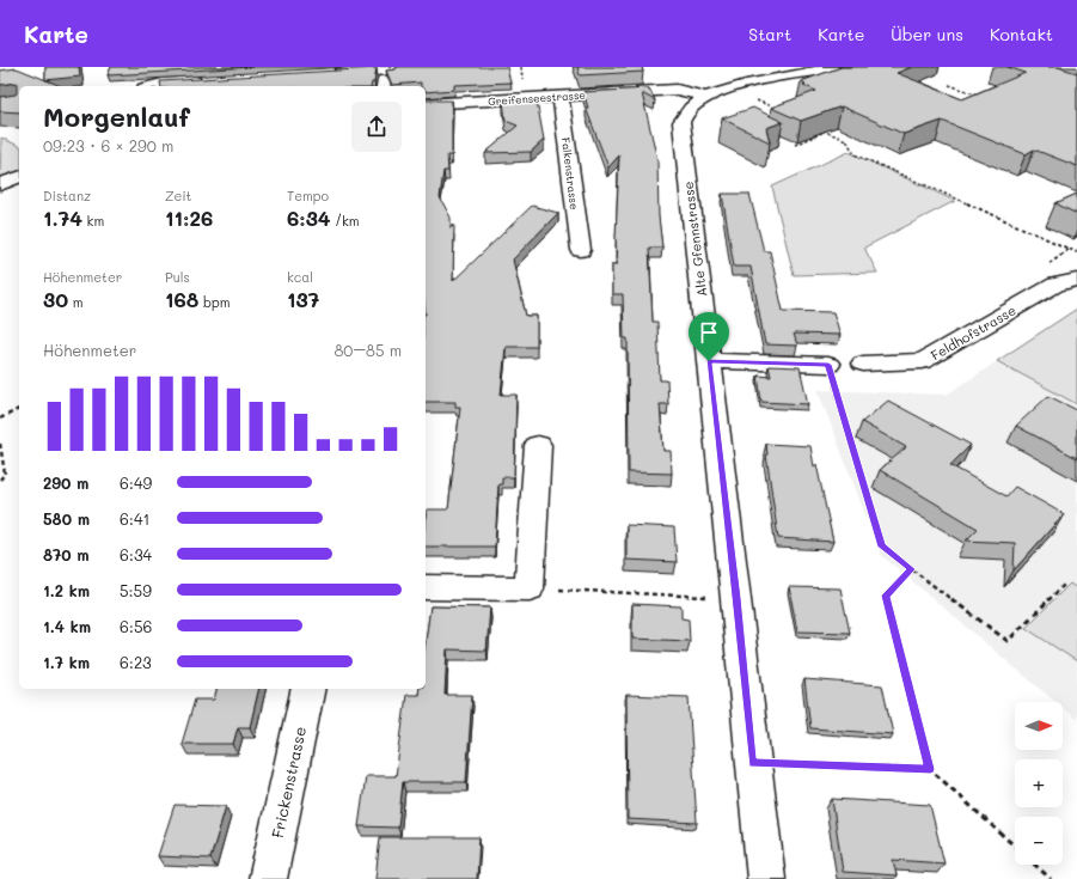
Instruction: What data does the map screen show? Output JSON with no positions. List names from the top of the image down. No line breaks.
{"streets":{"street":["Greifenseestrasse","Falkenstrasse","Alte Gfennstrasse","Feldhofstrasse","Frickenstrasse"]},"crossings":[["Greifenseestrasse","Falkenstrasse"],["Greifenseestrasse","Alte Gfennstrasse"]],"north":"right","page":{"header":"Karte","nav":["Start","Karte","Über uns","Kontakt"],"heading":["Morgenlauf","09:23 · 6 × 290 m"],"stats":[["Distanz","1.74 km"],["Zeit","11:26"],["Tempo","6:34 /km"],["Höhenmeter","30 m"],["Puls","168 bpm"],["kcal","137"]],"chart":["Höhenmeter","80–85 m"],"list":[{"name":"290 m","note":"6:49"},{"name":"580 m","note":"6:41"},{"name":"870 m","note":"6:34"},{"name":"1.2 km","note":"5:59"},{"name":"1.4 km","note":"6:56"},{"name":"1.7 km","note":"6:23"}],"map_buttons":["+","−"]}}
